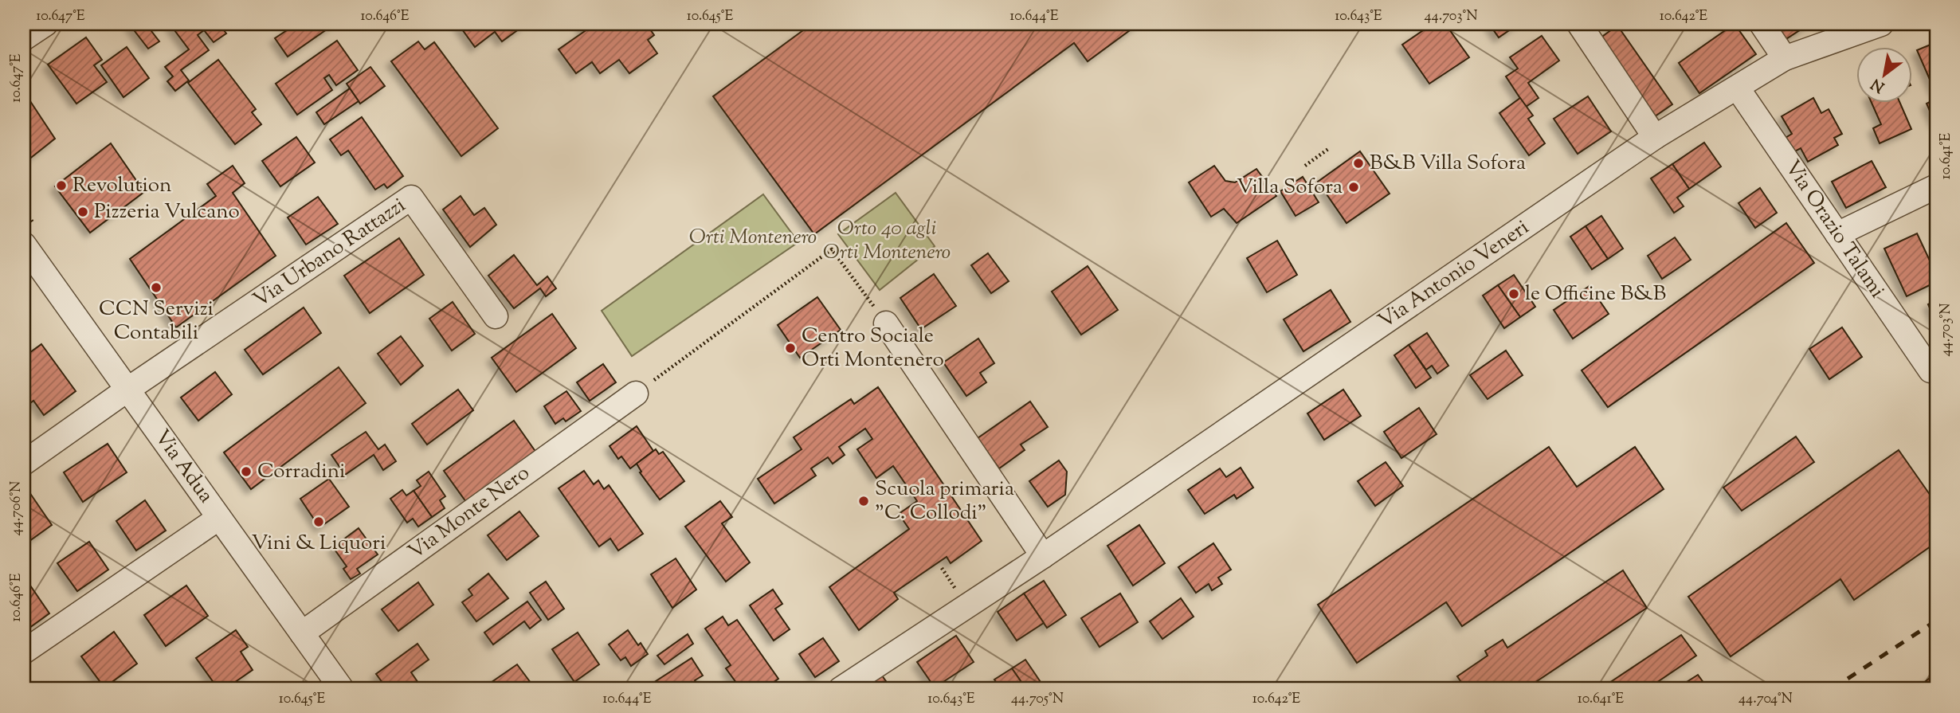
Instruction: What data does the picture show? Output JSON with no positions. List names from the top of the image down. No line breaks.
{"streets":{"street":["Via Orazio Talami","Via Urbano Rattazzi","Via Antonio Veneri","Via Adua","Via Monte Nero"]},"crossings":[["Via Orazio Talami","Via Antonio Veneri"],["Via Urbano Rattazzi","Via Adua"],["Via Adua","Via Monte Nero"]],"parks":["Orto 40 agli Orti Montenero","Orti Montenero"],"places":["B&B Villa Sofora","Revolution","Villa Sofora","Pizzeria Vulcano","CCN Servizi Contabili","le Officine B&B","Centro Sociale Orti Montenero","Corradini","Scuola primaria \"C. Collodi\"","Vini & Liquori"],"north":"bottom left","coordinates":["10.647°E","10.646°E","10.645°E","10.644°E","10.643°E","44.703°N","10.642°E","10.641°E","44.706°N","44.705°N","44.704°N"]}
